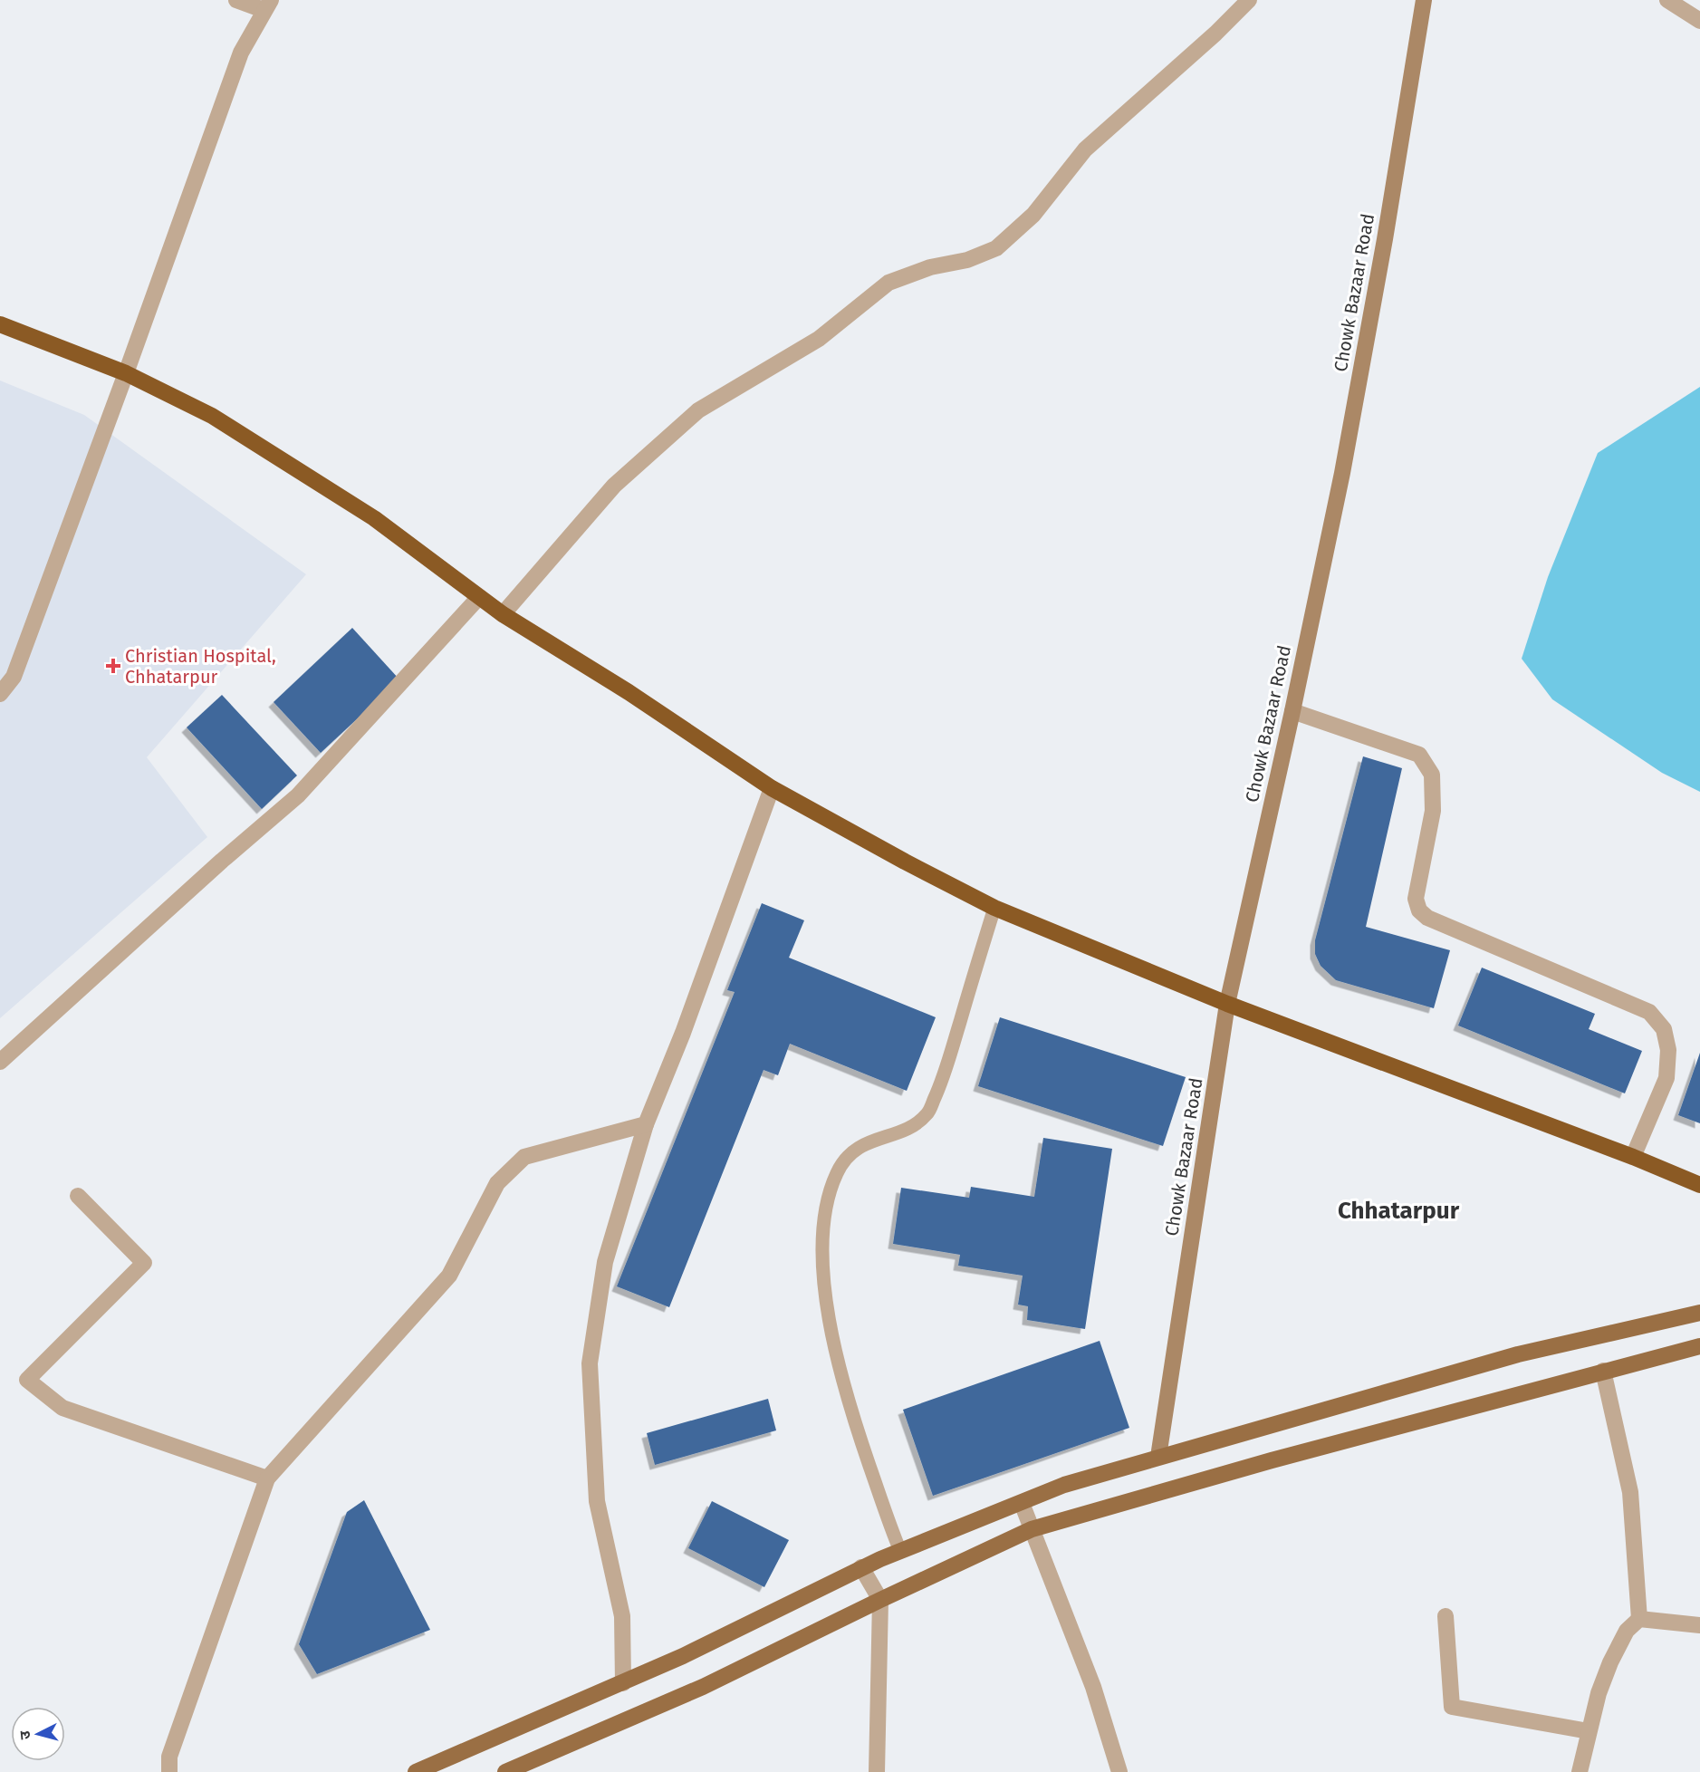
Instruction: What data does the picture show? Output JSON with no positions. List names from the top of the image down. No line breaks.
{"streets":{"main road":["Chowk Bazaar Road"]},"districts":["Chhatarpur"],"places":{"health":["Christian Hospital, Chhatarpur"]},"north":"left"}
